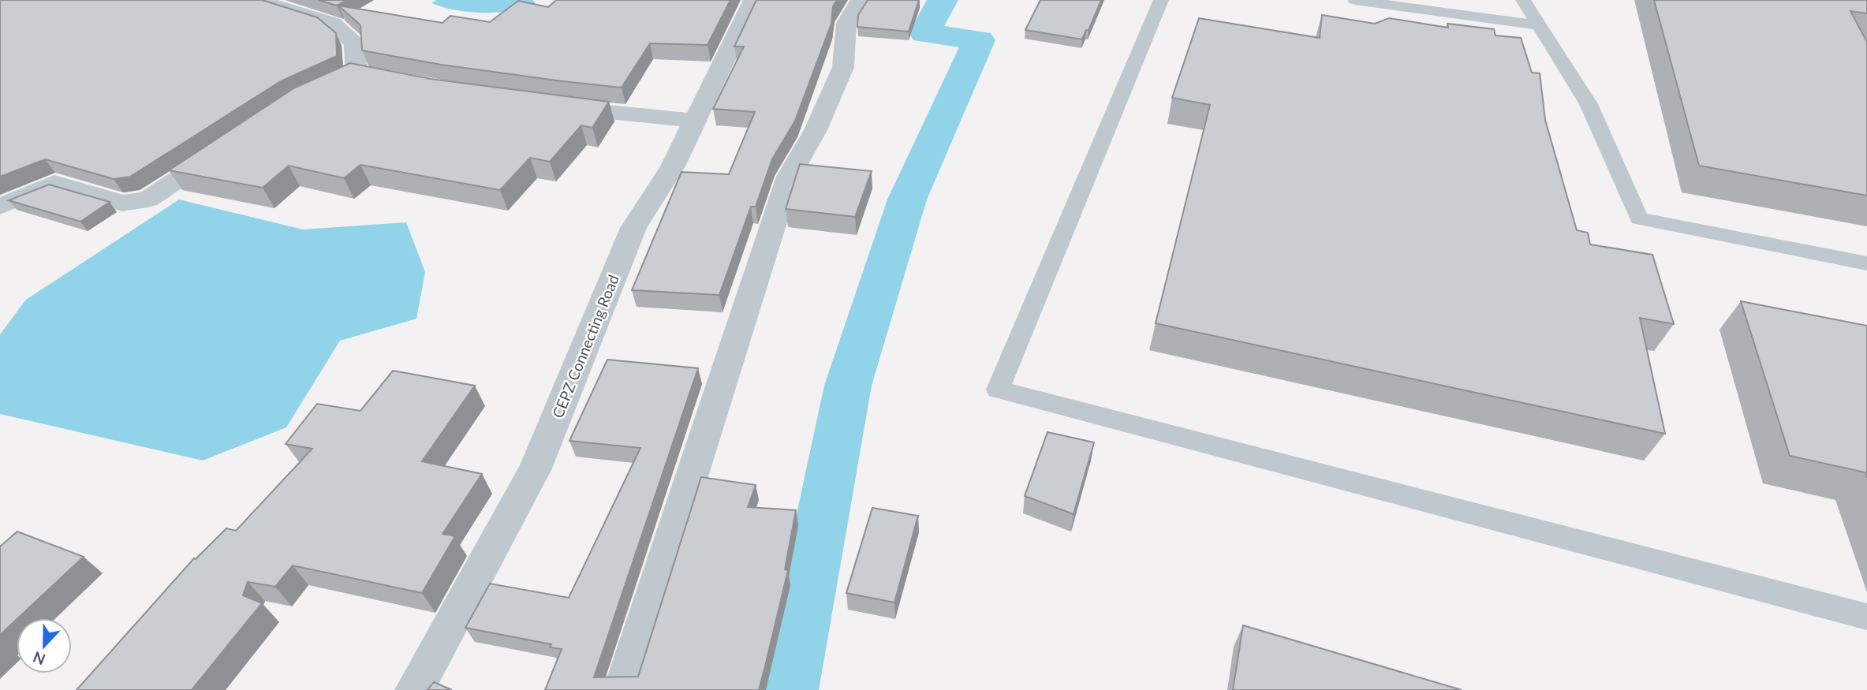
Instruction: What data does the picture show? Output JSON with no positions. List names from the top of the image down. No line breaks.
{"streets":{"street":["CEPZ Connecting Road"]},"north":"bottom"}
